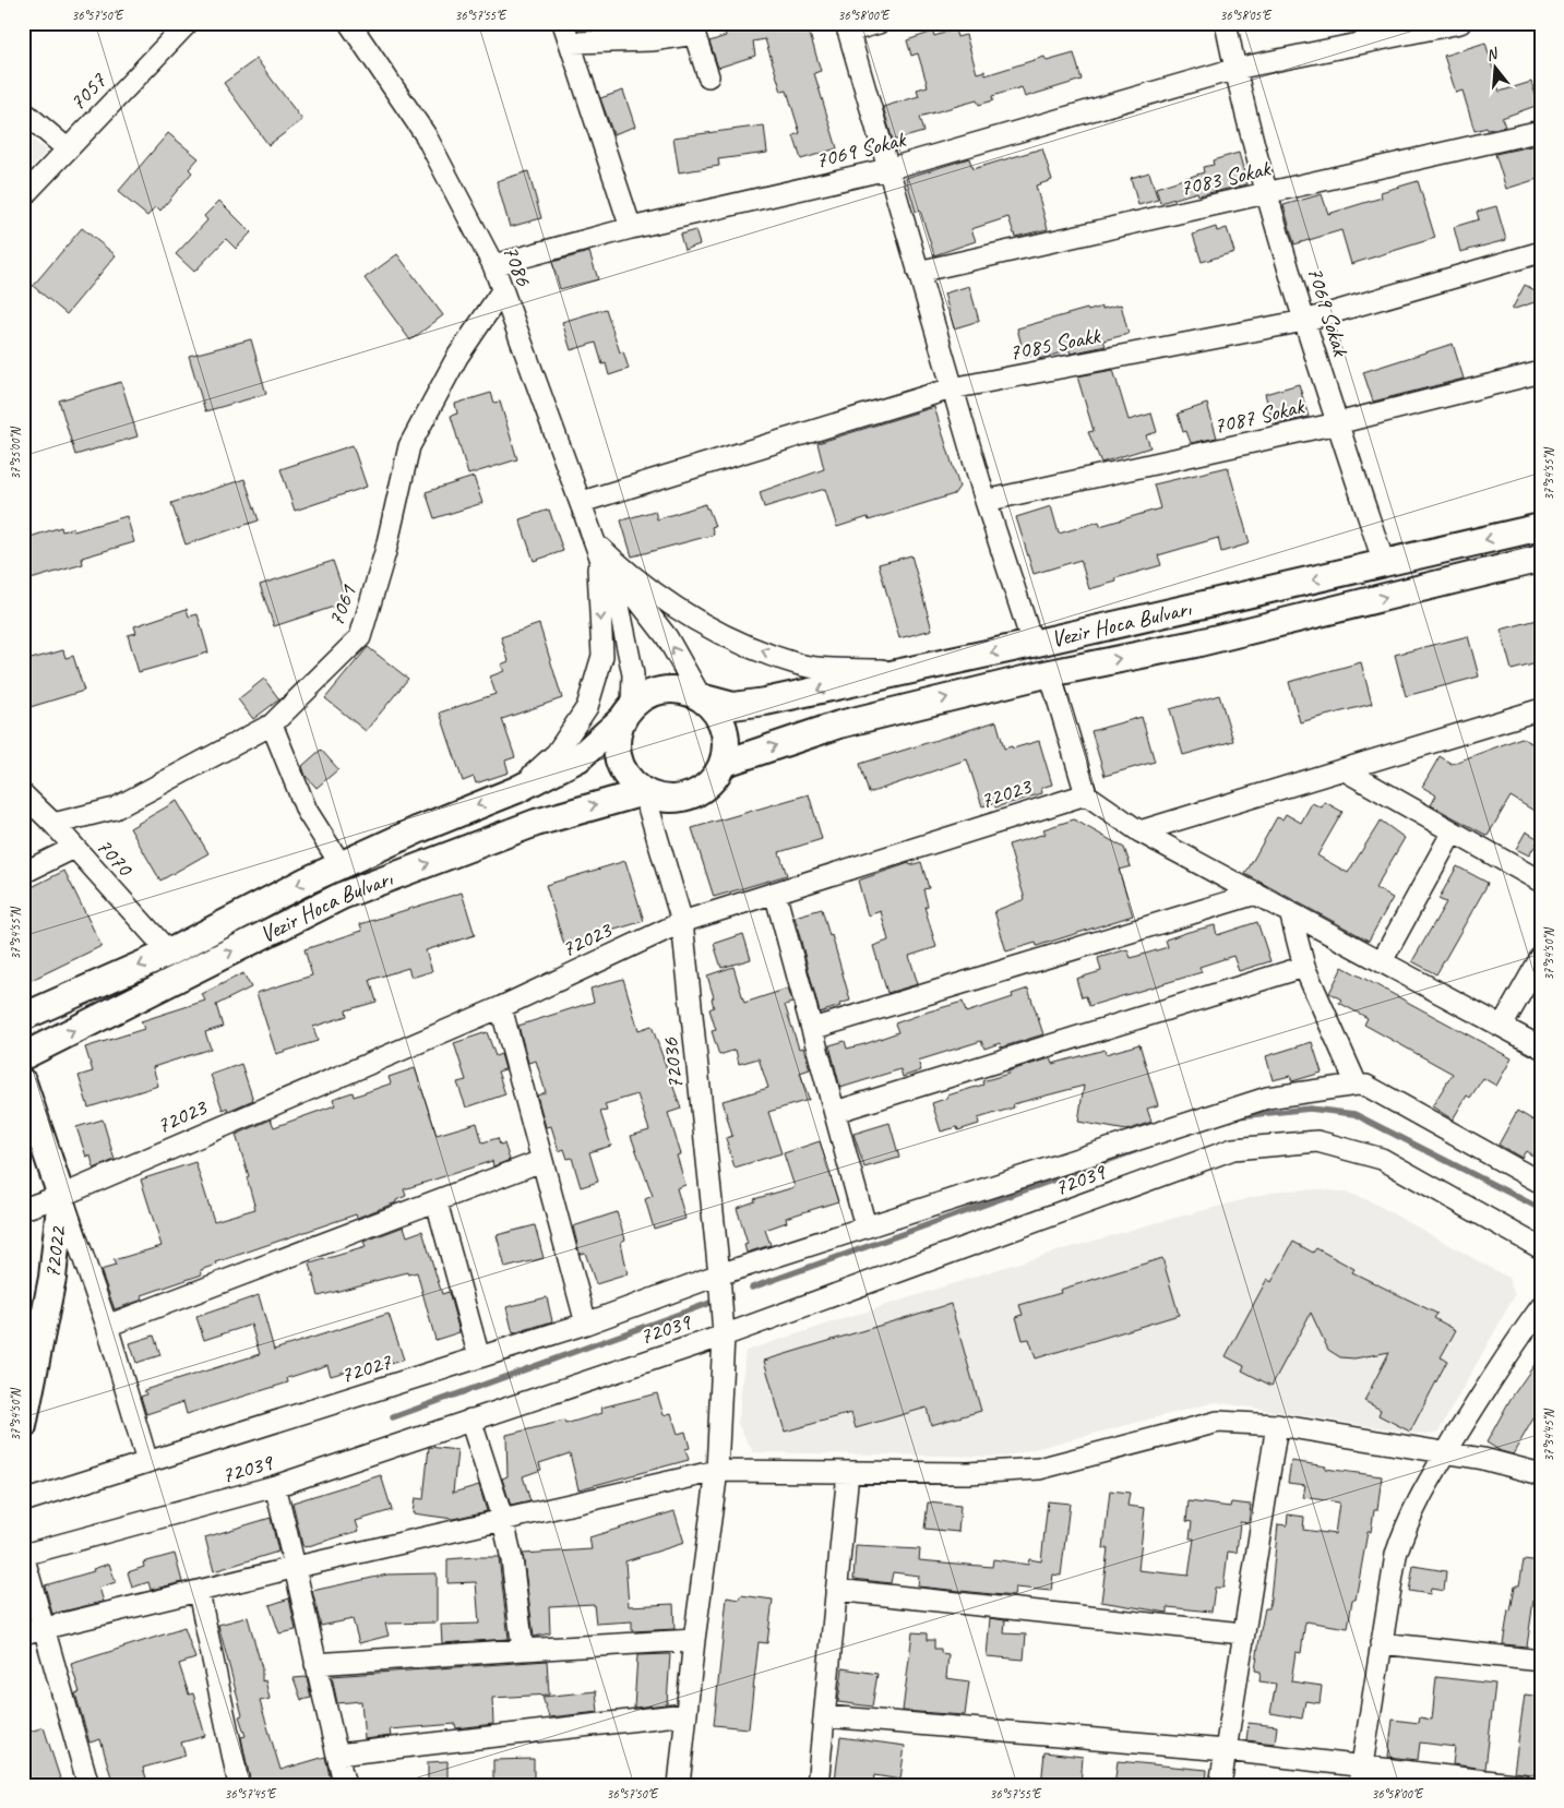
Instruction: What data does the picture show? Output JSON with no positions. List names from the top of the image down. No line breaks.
{"streets":{"main road":["Vezir Hoca Bulvarı","72022"],"street":["7057","7069 Sokak","7083 Sokak","7086","7085 Soakk","7087 Sokak","7061","72023","7070","72036","72039","72027"]},"crossings":[["7069 Sokak","7083 Sokak"],["7069 Sokak","7086"],["7069 Sokak","7085 Soakk"],["7069 Sokak","7087 Sokak"],["7069 Sokak","Vezir Hoca Bulvarı"],["7086","7085 Soakk"],["7086","7061"],["7086","Vezir Hoca Bulvarı"],["7086","72036"],["7061","7070"],["Vezir Hoca Bulvarı","7070"],["Vezir Hoca Bulvarı","72036"],["72023","72036"],["72023","72022"],["72036","72039"],["72036","72027"]],"north":"top","coordinates":["36°57'50\"E","36°57'55\"E","36°58'00\"E","36°58'05\"E","37°35'00\"N","37°34'55\"N","37°34'50\"N","37°34'45\"N","36°57'45\"E"]}
